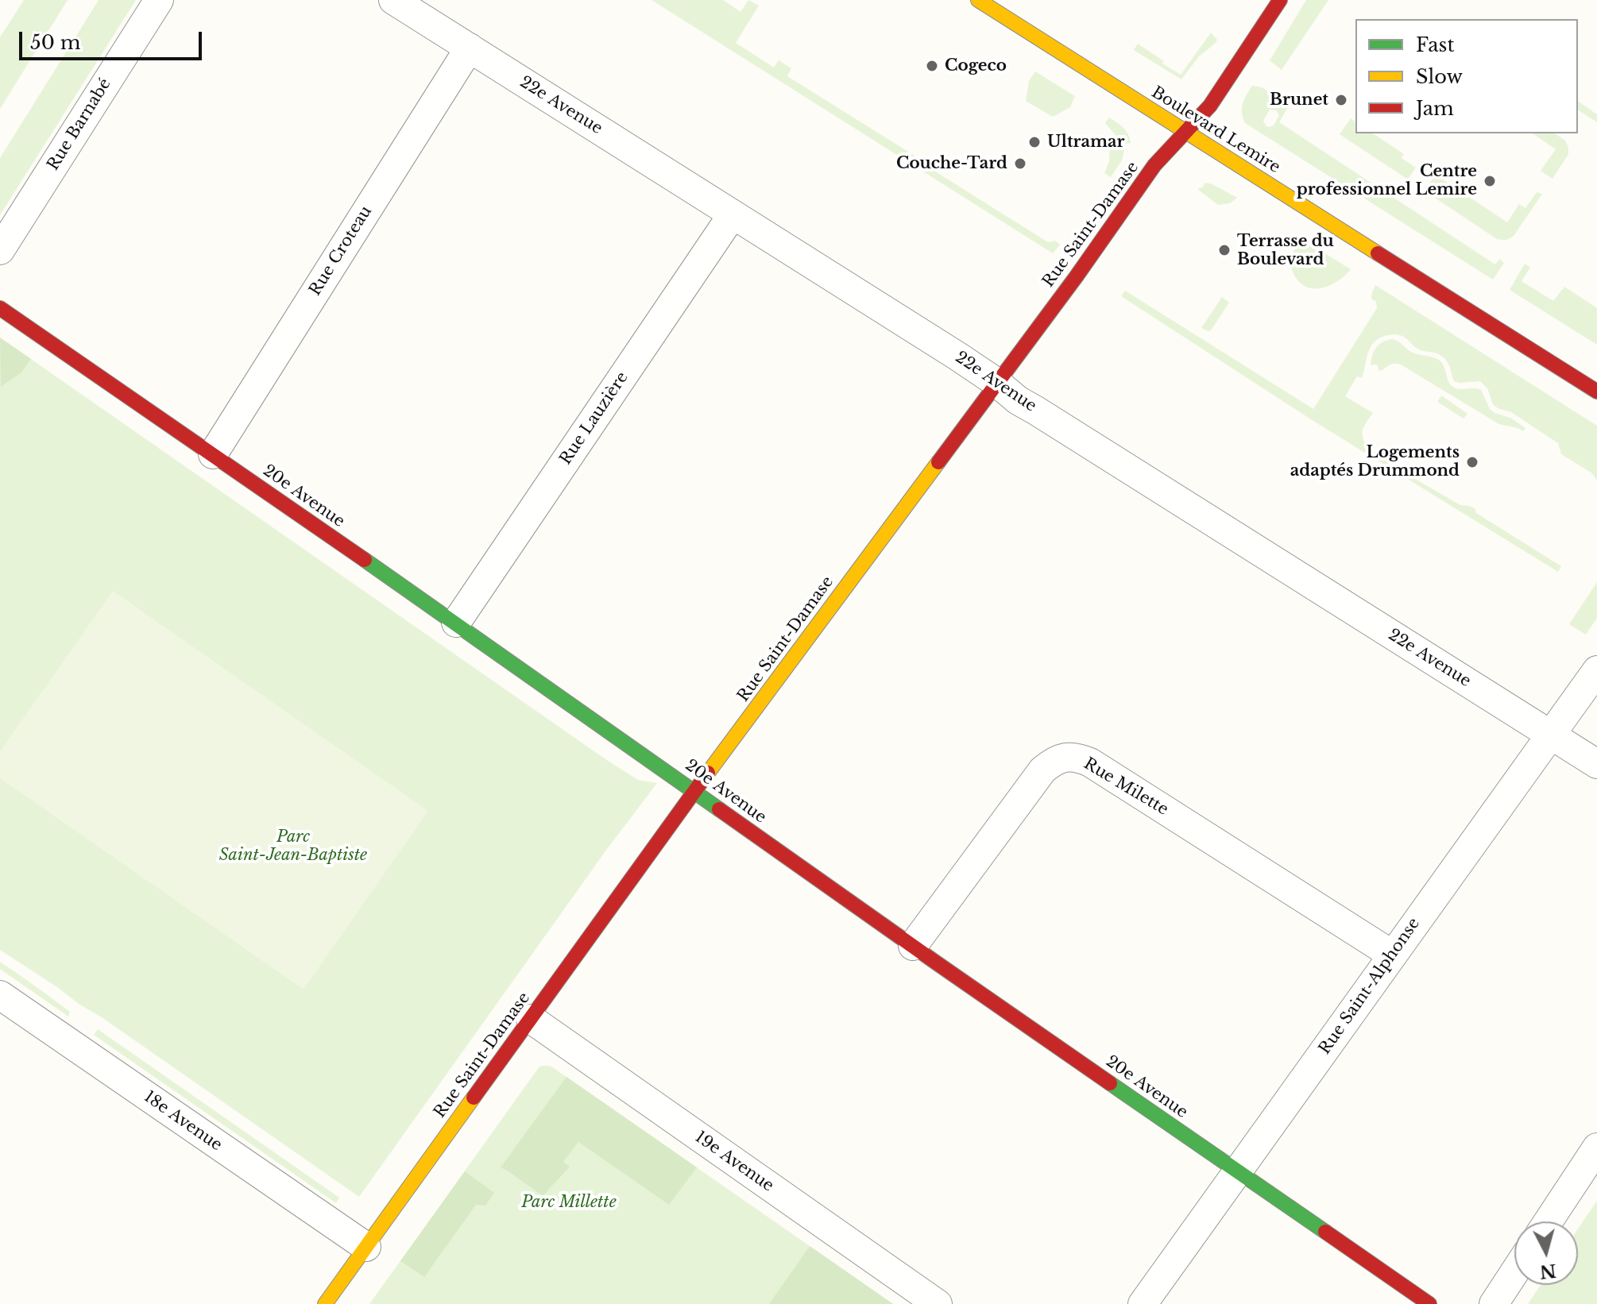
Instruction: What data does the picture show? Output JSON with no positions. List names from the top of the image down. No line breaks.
{"streets":{"street":["22e Avenue","Rue Barnabé","Boulevard Lemire","Rue Saint-Damase","Rue Croteau","Rue Lauzière","20e Avenue","Rue Milette","Rue Saint-Alphonse","18e Avenue","19e Avenue"]},"crossings":[["22e Avenue","Rue Saint-Damase"],["22e Avenue","Rue Croteau"],["22e Avenue","Rue Lauzière"],["22e Avenue","Rue Saint-Alphonse"],["Boulevard Lemire","Rue Saint-Damase"],["Rue Saint-Damase","20e Avenue"],["Rue Saint-Damase","18e Avenue"],["Rue Saint-Damase","19e Avenue"],["Rue Croteau","20e Avenue"],["Rue Lauzière","20e Avenue"],["20e Avenue","Rue Milette"],["20e Avenue","Rue Saint-Alphonse"],["Rue Milette","Rue Saint-Alphonse"]],"parks":["Parc Saint-Jean-Baptiste","Parc Millette"],"places":["Cogeco","Brunet","Ultramar","Couche-Tard","Centre professionnel Lemire","Terrasse du Boulevard","Logements adaptés Drummond"],"legend":["Fast","Slow","Jam"],"scale_bar":"50 m","north":"bottom"}
